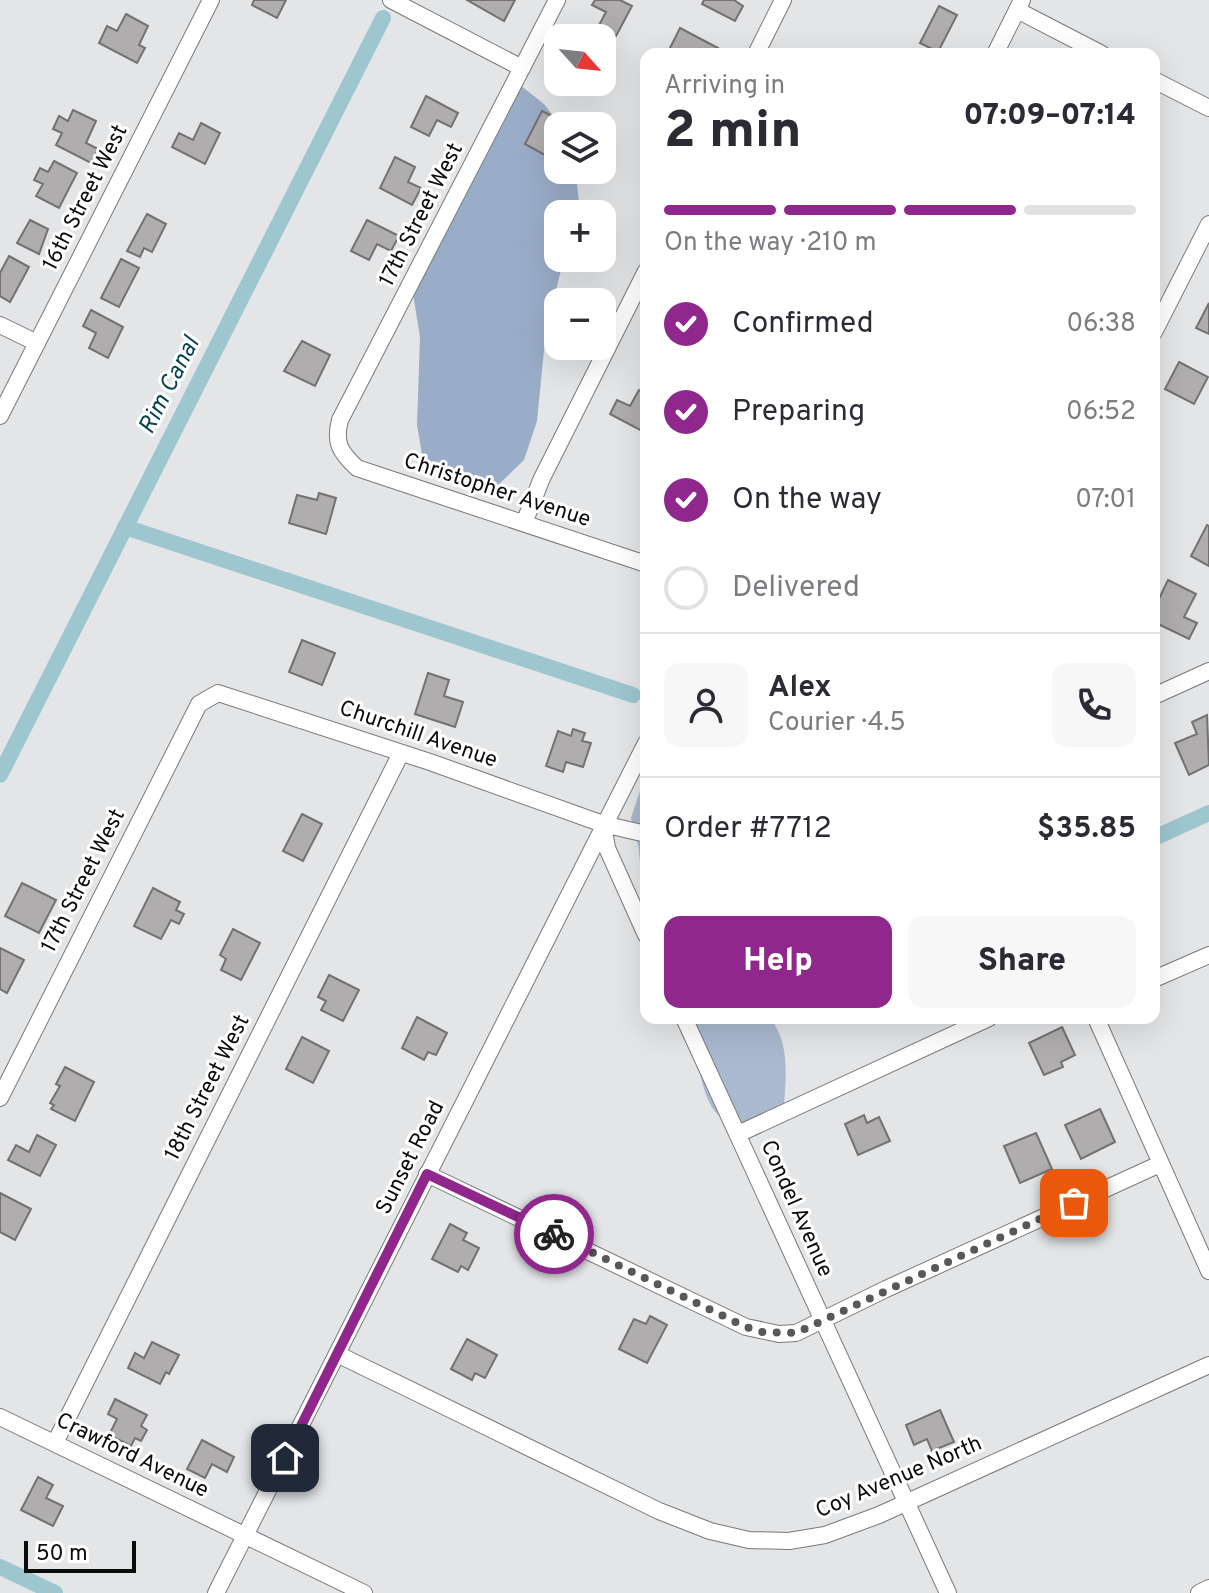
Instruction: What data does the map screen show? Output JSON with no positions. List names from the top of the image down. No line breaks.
{"streets":{"street":["16th Street West","17th Street West","Christopher Avenue","Churchill Avenue","18th Street West","Sunset Road","Condel Avenue","Crawford Avenue","Coy Avenue North"]},"crossings":[["17th Street West","Christopher Avenue"],["17th Street West","Churchill Avenue"],["Churchill Avenue","18th Street West"],["Churchill Avenue","Sunset Road"],["18th Street West","Crawford Avenue"],["Sunset Road","Crawford Avenue"],["Sunset Road","Coy Avenue North"],["Condel Avenue","Coy Avenue North"]],"water":["Rim Canal"],"scale_bar":"50 m","north":"bottom right","page":{"map_buttons":["+","−"],"heading":["2 min","Arriving in","07:09–07:14"],"panel":["Alex","Courier · 4.5","Order #7712","$35.85"],"bar":"On the way · 210 m","list":[["Confirmed","06:38"],["Preparing","06:52"],["On the way","07:01"],"Delivered"],"buttons":["Help","Share"],"scale":"50 m"}}
